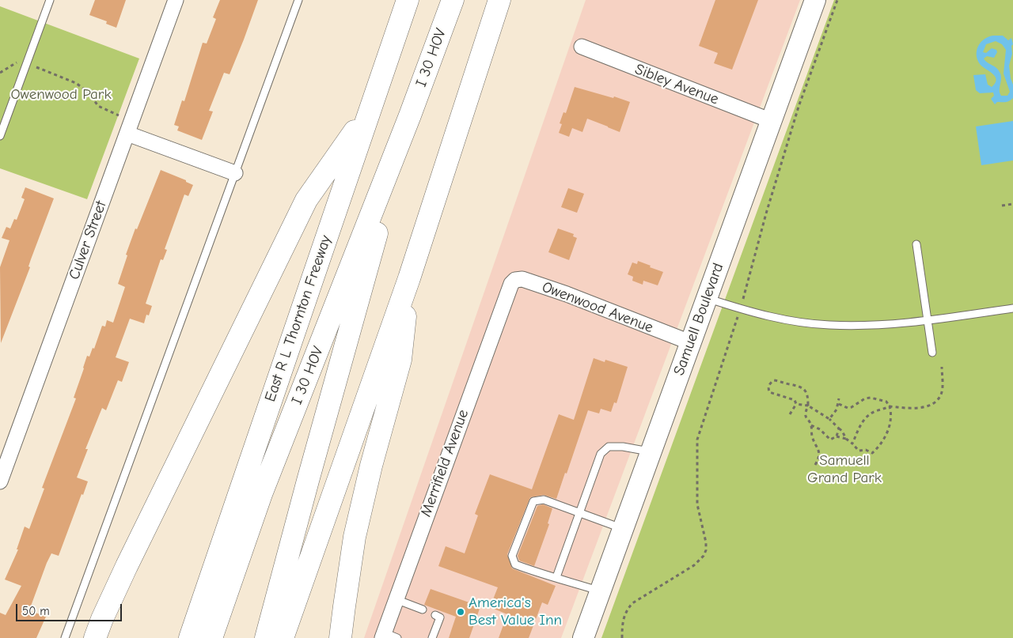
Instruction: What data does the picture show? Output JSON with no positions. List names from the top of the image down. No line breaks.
{"streets":{"highway":["I 30 HOV","East R L Thornton Freeway"],"main road":["Samuell Boulevard"],"street":["Sibley Avenue","Culver Street","Owenwood Avenue","Merrifield Avenue"]},"crossings":[["Sibley Avenue","Samuell Boulevard"],["Owenwood Avenue","Samuell Boulevard"],["Owenwood Avenue","Merrifield Avenue"]],"parks":["Owenwood Park","Samuell Grand Park"],"places":["America's Best Value Inn"],"scale_bar":"50 m"}
